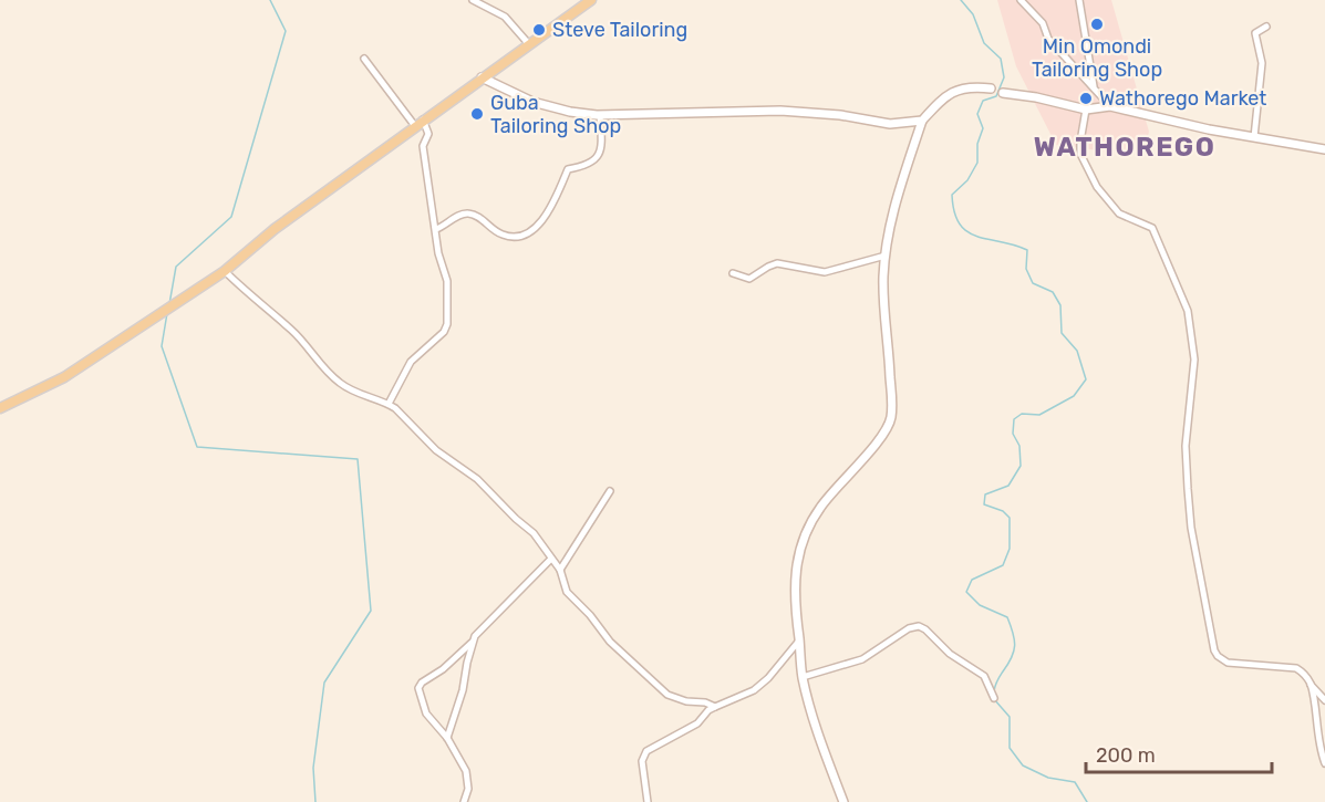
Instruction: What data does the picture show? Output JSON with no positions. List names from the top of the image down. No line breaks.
{"districts":["WATHOREGO"],"places":["Min Omondi Tailoring Shop","Steve Tailoring","Wathorego Market","Guba Tailoring Shop"],"scale_bar":"200 m"}
